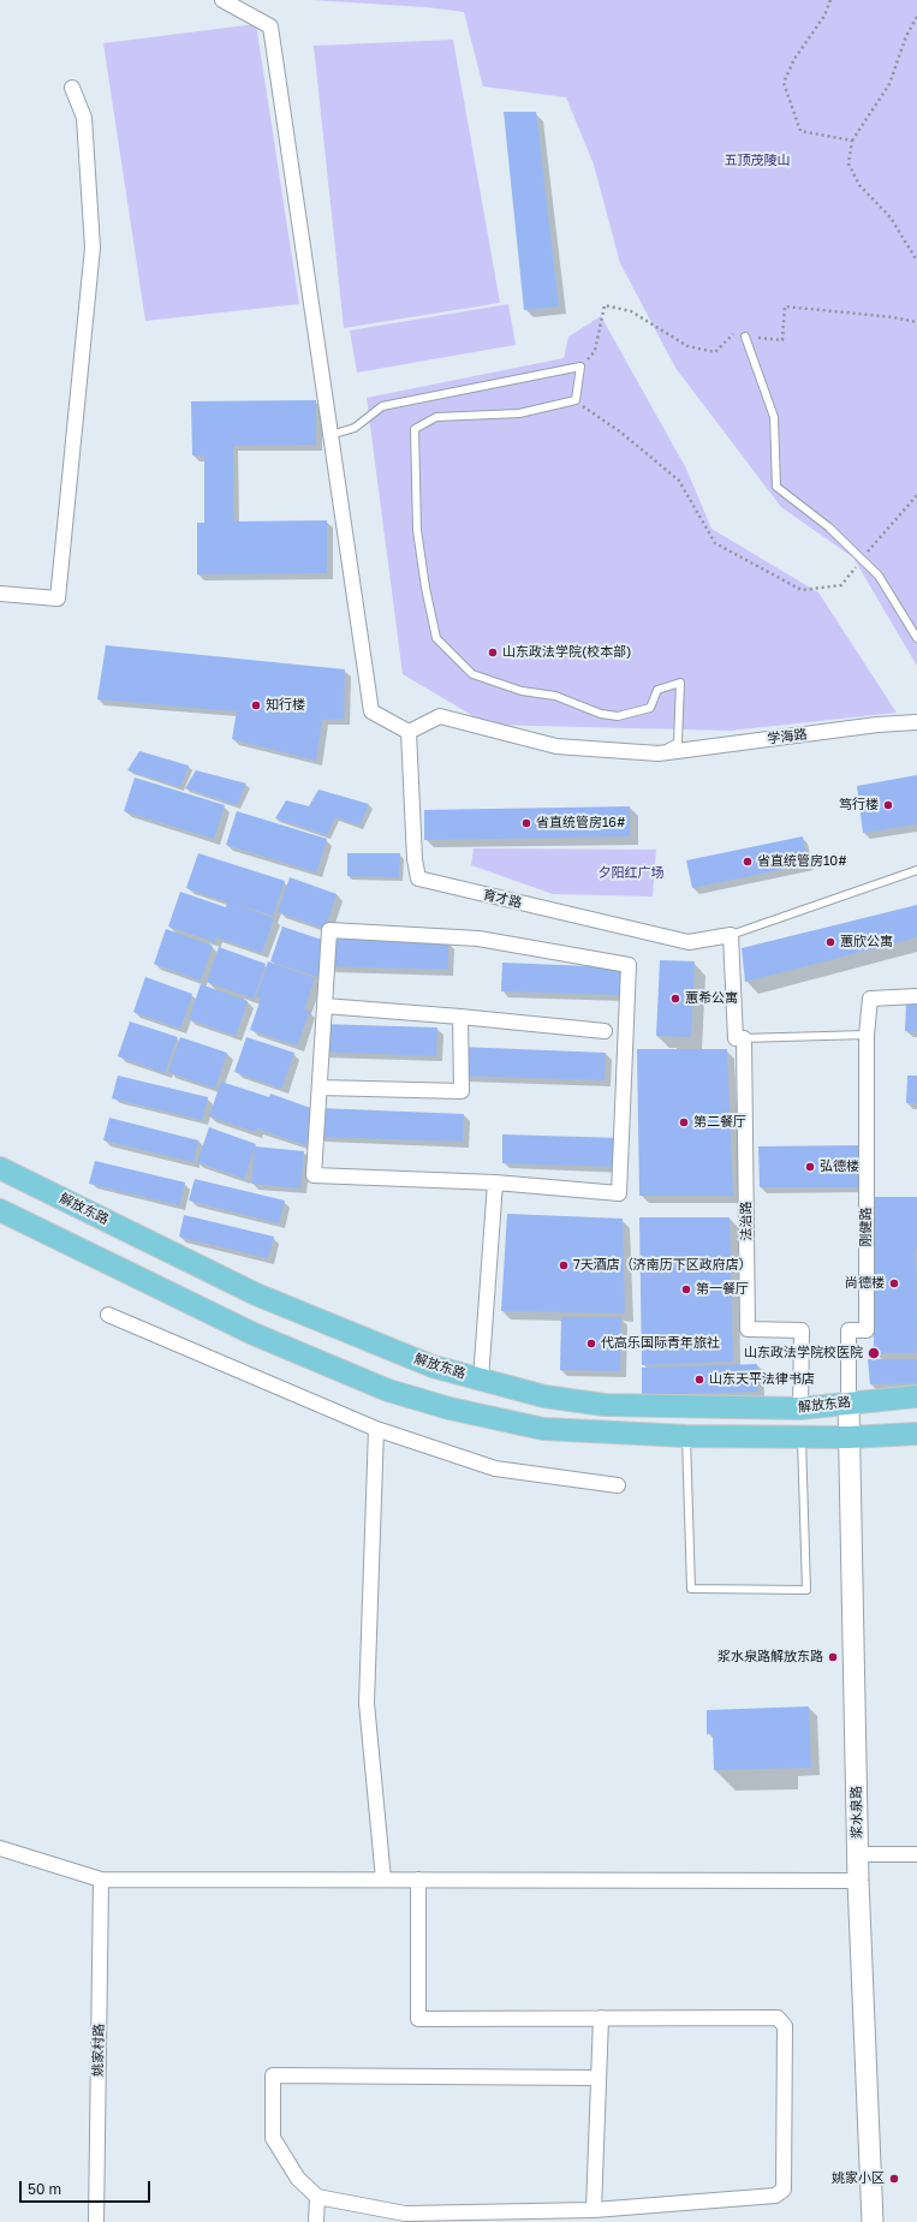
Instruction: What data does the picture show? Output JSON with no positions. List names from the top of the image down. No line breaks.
{"streets":{"main road":["解放东路","浆水泉路"],"street":["学海路","育才路","法治路","刚健路","姚家村路"]},"crossings":[["学海路","育才路"],["解放东路","法治路"],["解放东路","刚健路"],["解放东路","浆水泉路"],["刚健路","浆水泉路"]],"parks":["五顶茂陵山","夕阳红广场"],"places":["山东政法学院(校本部)","知行楼","笃行楼","省直统管房16#","省直统管房10#","蕙欣公寓","蕙希公寓","第二餐厅","弘德楼","7天酒店（济南历下区政府店）","尚德楼","第一餐厅","代高乐国际青年旅社","山东政法学院校医院","山东天平法律书店","浆水泉路解放东路","姚家小区"],"scale_bar":"50 m"}
